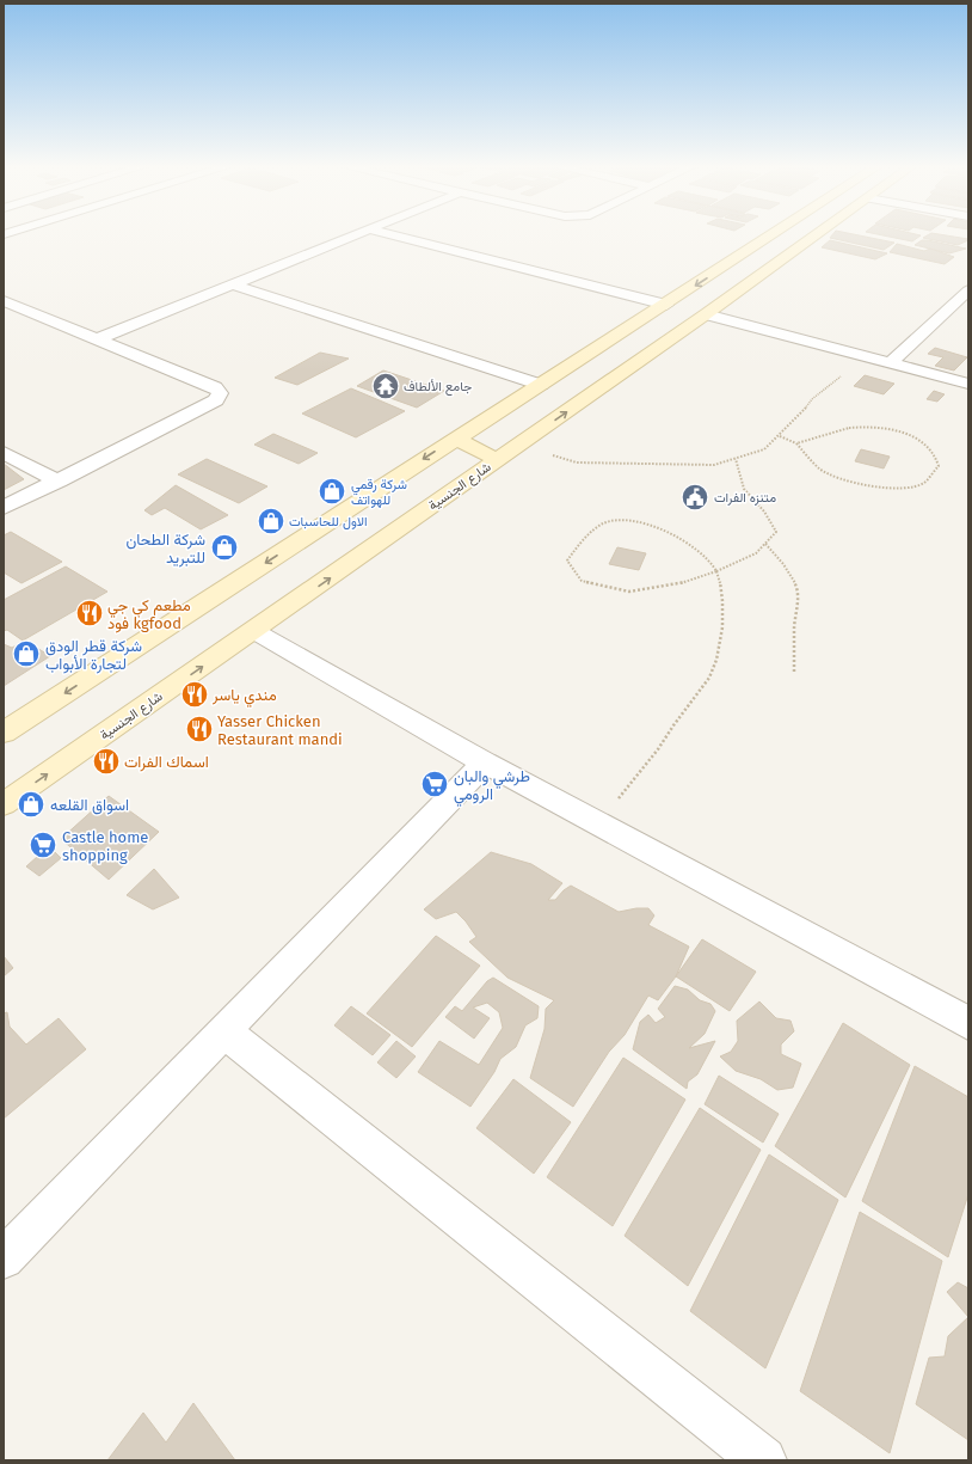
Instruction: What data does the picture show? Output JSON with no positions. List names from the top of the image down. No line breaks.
{"streets":{"main road":["شارع الجنسية"]},"places":{"temple":["جامع الألطاف"],"shop":["شركة رقمي للهواتف","الاول للحاسبات","شركة الطحان للتبريد","شركة قطر الودق لتجارة الأبواب","اسواق القلعه"],"public building":["متنزه الفرات"],"restaurant":["مطعم کي جي فود kgfood","مندي ياسر","Yasser Chicken Restaurant mandi","اسماك الفرات"],"supermarket":["طرشي والبان الرومي","Castle home shopping"]}}
